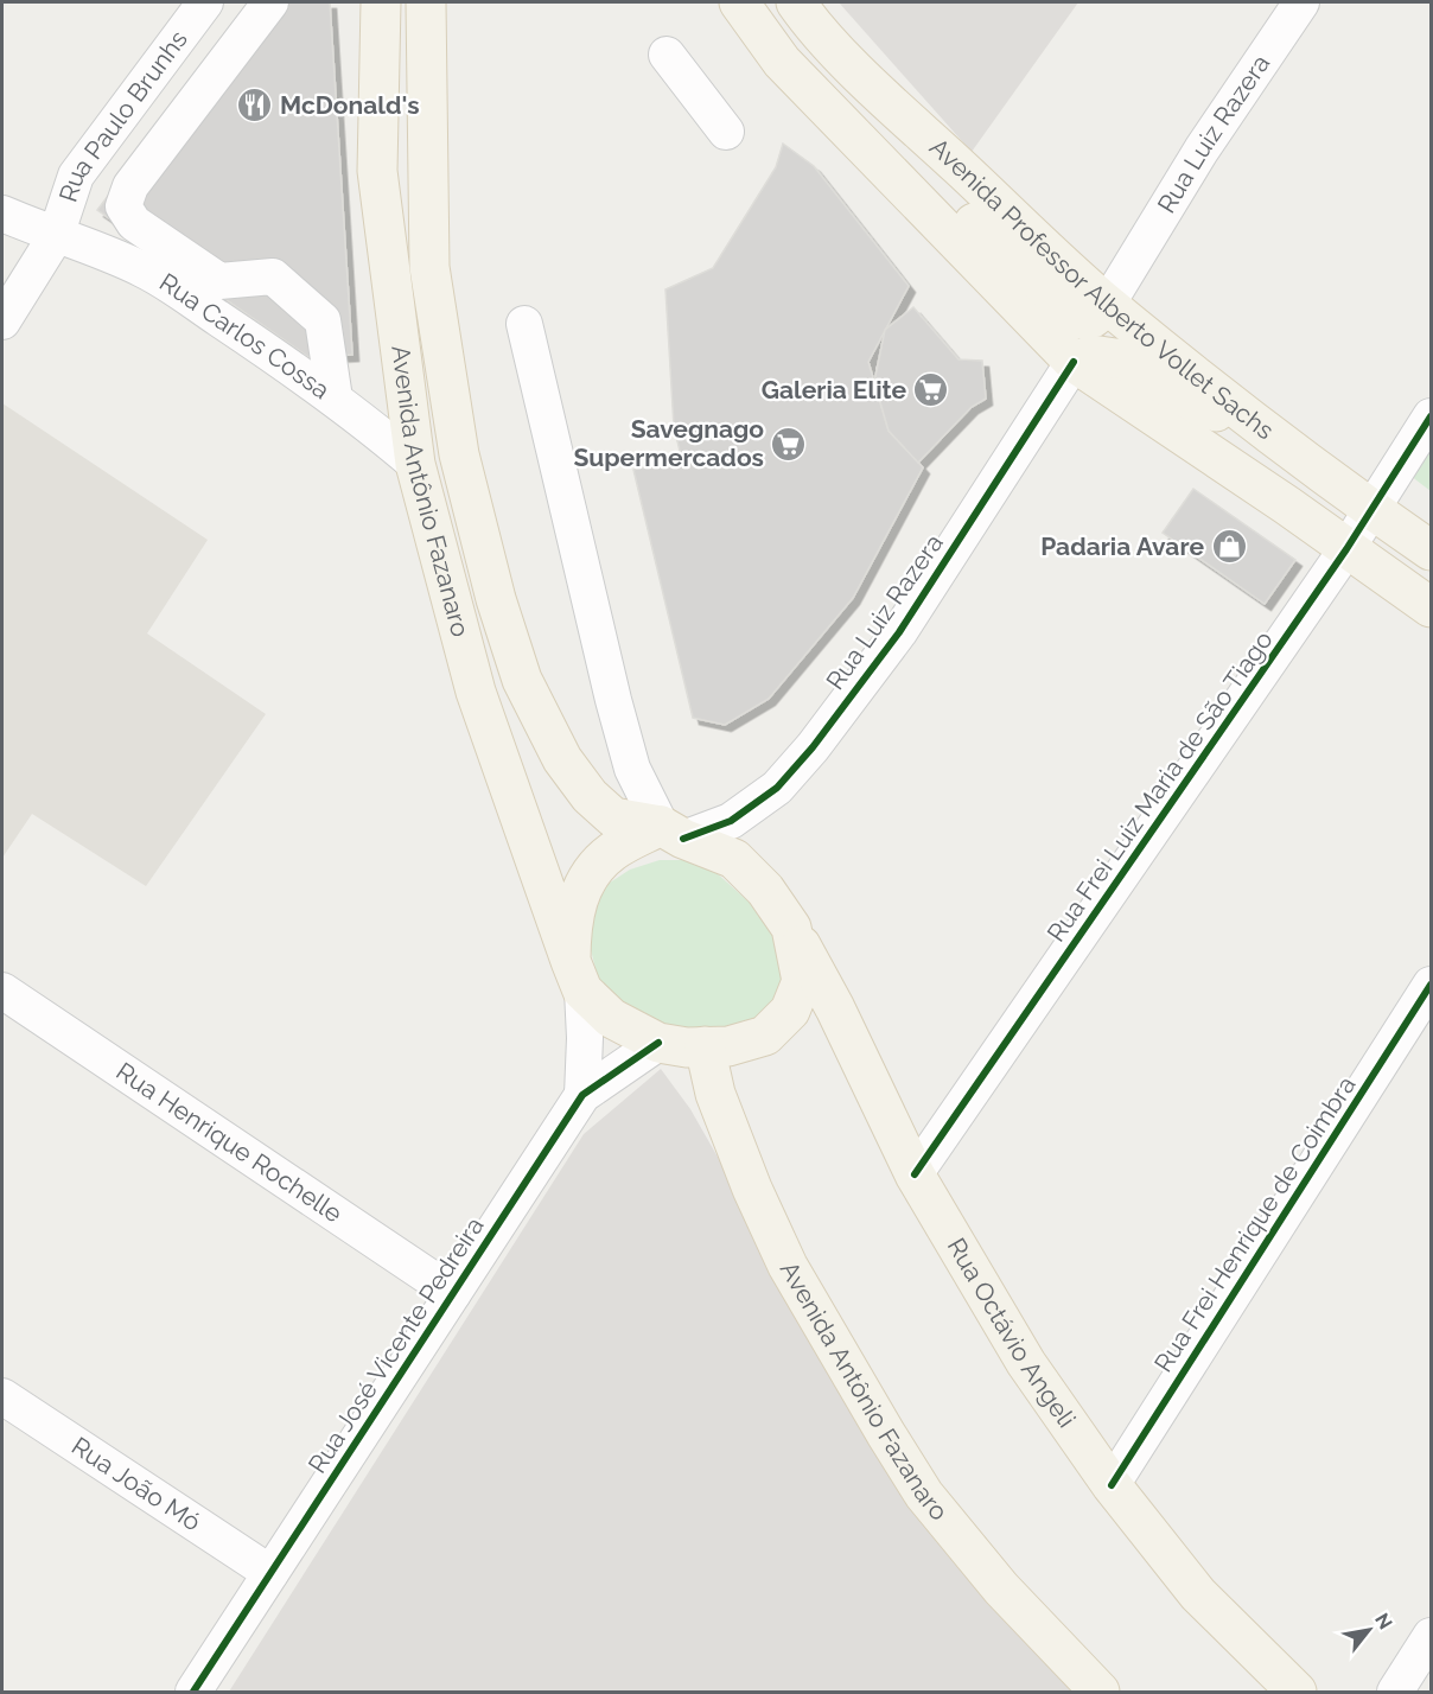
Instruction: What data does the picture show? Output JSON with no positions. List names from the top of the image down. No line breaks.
{"streets":{"main road":["Avenida Professor Alberto Vollet Sachs","Avenida Antônio Fazanaro","Rua Octávio Angeli"],"street":["Rua Paulo Brunhs","Rua Luiz Razera","Rua Carlos Cossa","Rua Frei Luiz Maria de São Tiago","Rua Henrique Rochelle","Rua Frei Henrique de Coimbra","Rua José Vicente Pedreira","Rua João Mó"]},"crossings":[["Rua Paulo Brunhs","Rua Carlos Cossa"],["Rua Luiz Razera","Avenida Professor Alberto Vollet Sachs"],["Rua Luiz Razera","Avenida Antônio Fazanaro"],["Rua Luiz Razera","Rua Octávio Angeli"],["Rua Luiz Razera","Rua José Vicente Pedreira"],["Avenida Professor Alberto Vollet Sachs","Rua Frei Luiz Maria de São Tiago"],["Rua Carlos Cossa","Avenida Antônio Fazanaro"],["Avenida Antônio Fazanaro","Rua Octávio Angeli"],["Avenida Antônio Fazanaro","Rua José Vicente Pedreira"],["Rua Frei Luiz Maria de São Tiago","Rua Octávio Angeli"],["Rua Henrique Rochelle","Rua José Vicente Pedreira"],["Rua Frei Henrique de Coimbra","Rua Octávio Angeli"],["Rua Octávio Angeli","Rua José Vicente Pedreira"],["Rua José Vicente Pedreira","Rua João Mó"]],"places":{"restaurant":["McDonald's"],"supermarket":["Galeria Elite","Savegnago Supermercados"],"shop":["Padaria Avare"]},"north":"top right"}
